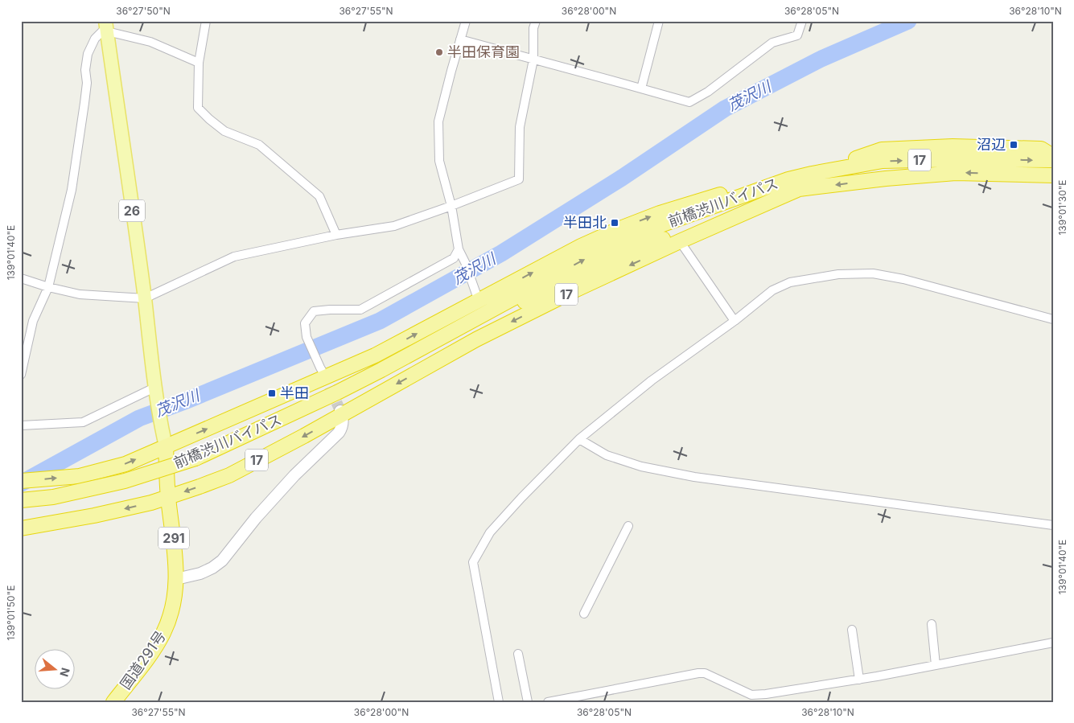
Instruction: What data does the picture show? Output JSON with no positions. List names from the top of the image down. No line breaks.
{"streets":{"highway":["17","前橋渋川バイパス","291","国道291号"],"main road":["26"]},"crossings":[["17","前橋渋川バイパス"],["17","26"],["17","国道291号"],["26","国道291号"]],"water":["茂沢川"],"places":{"other":["半田保育園"],"transit":["沼辺","半田北","半田"]},"north":"right","coordinates":["36°27'50\"N","36°27'55\"N","36°28'00\"N","36°28'05\"N","36°28'10\"N","139°01'30\"E","139°01'40\"E","139°01'50\"E"]}
